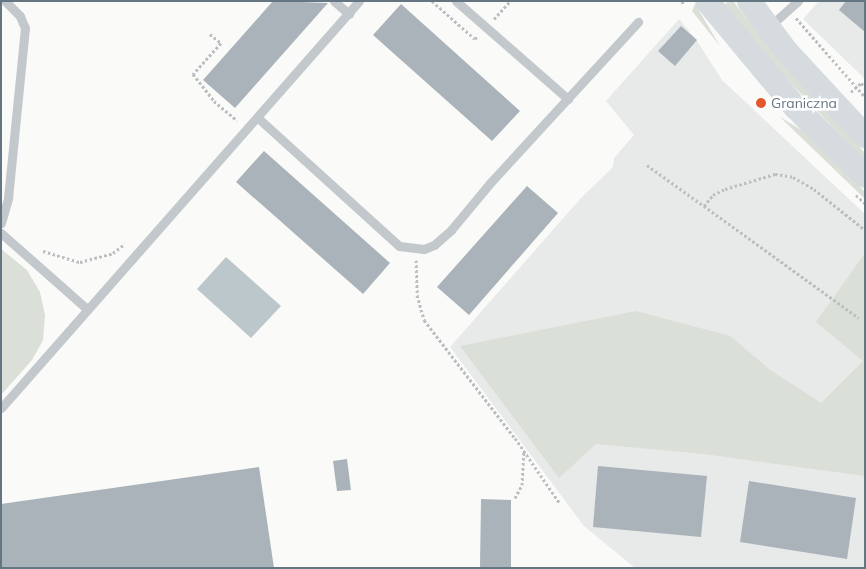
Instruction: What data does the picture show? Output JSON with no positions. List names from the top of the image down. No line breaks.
{"places":["Graniczna"]}
